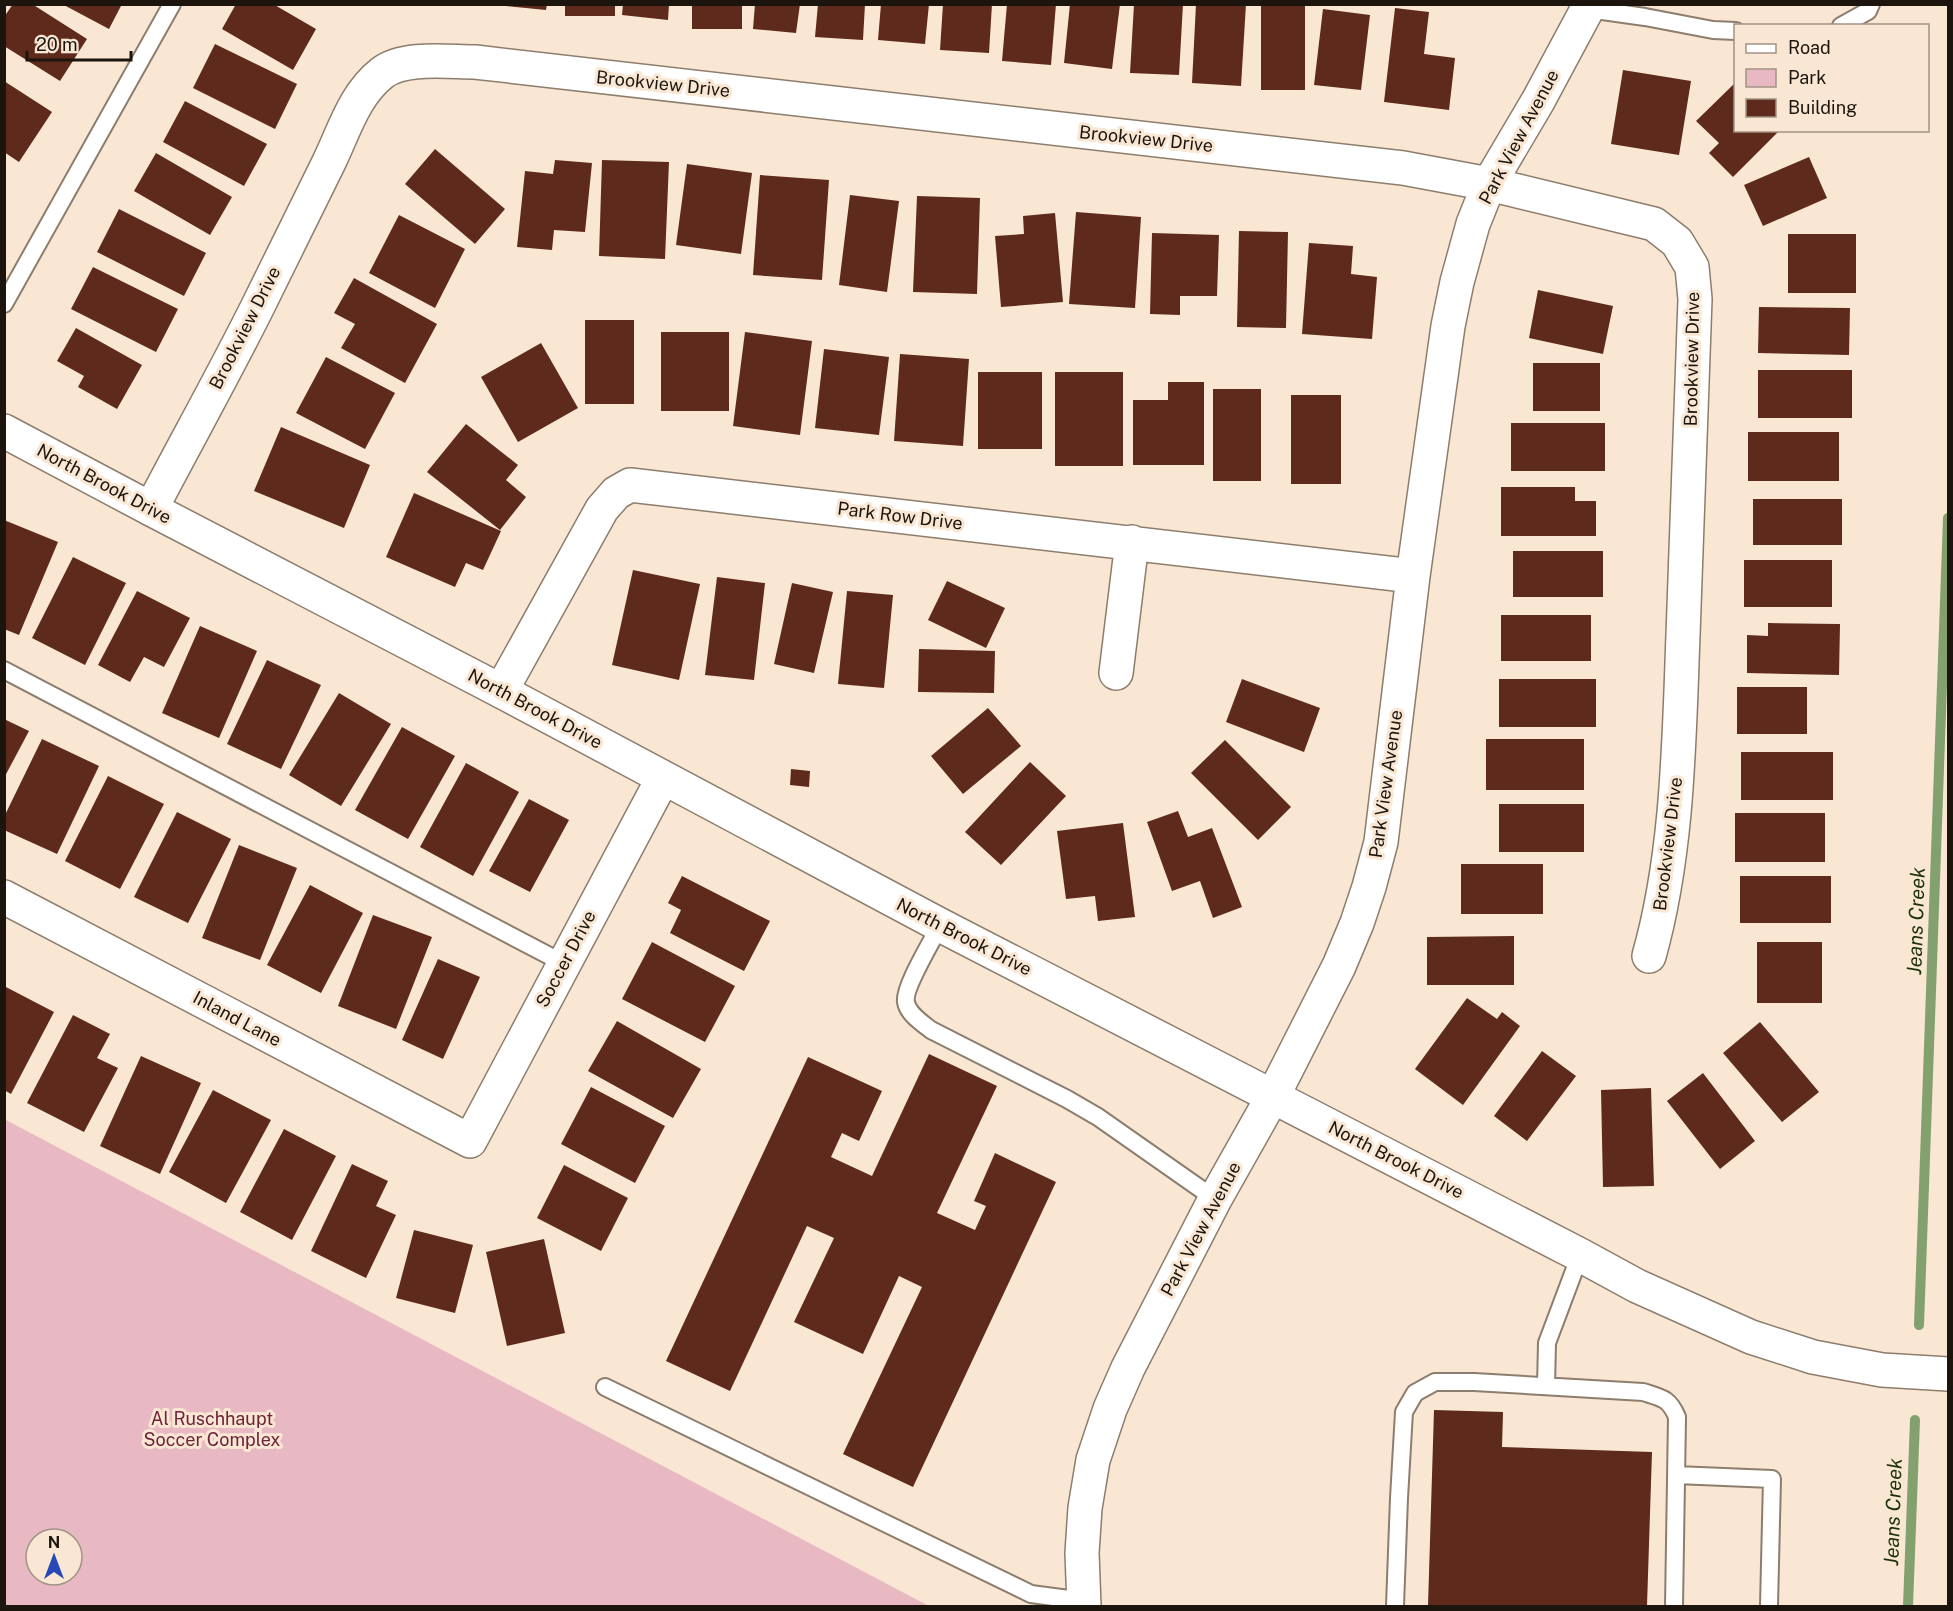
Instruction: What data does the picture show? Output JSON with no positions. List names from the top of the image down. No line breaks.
{"streets":{"street":["Brookview Drive","Park View Avenue","North Brook Drive","Park Row Drive","Soccer Drive","Inland Lane"]},"crossings":[["Brookview Drive","Park View Avenue"],["Brookview Drive","North Brook Drive"],["Park View Avenue","North Brook Drive"],["Park View Avenue","Park Row Drive"],["North Brook Drive","Park Row Drive"],["North Brook Drive","Soccer Drive"],["Soccer Drive","Inland Lane"]],"water":["Jeans Creek"],"parks":["Al Ruschhaupt Soccer Complex"],"legend":["Road","Park","Building"],"scale_bar":"20 m","north":"top"}
